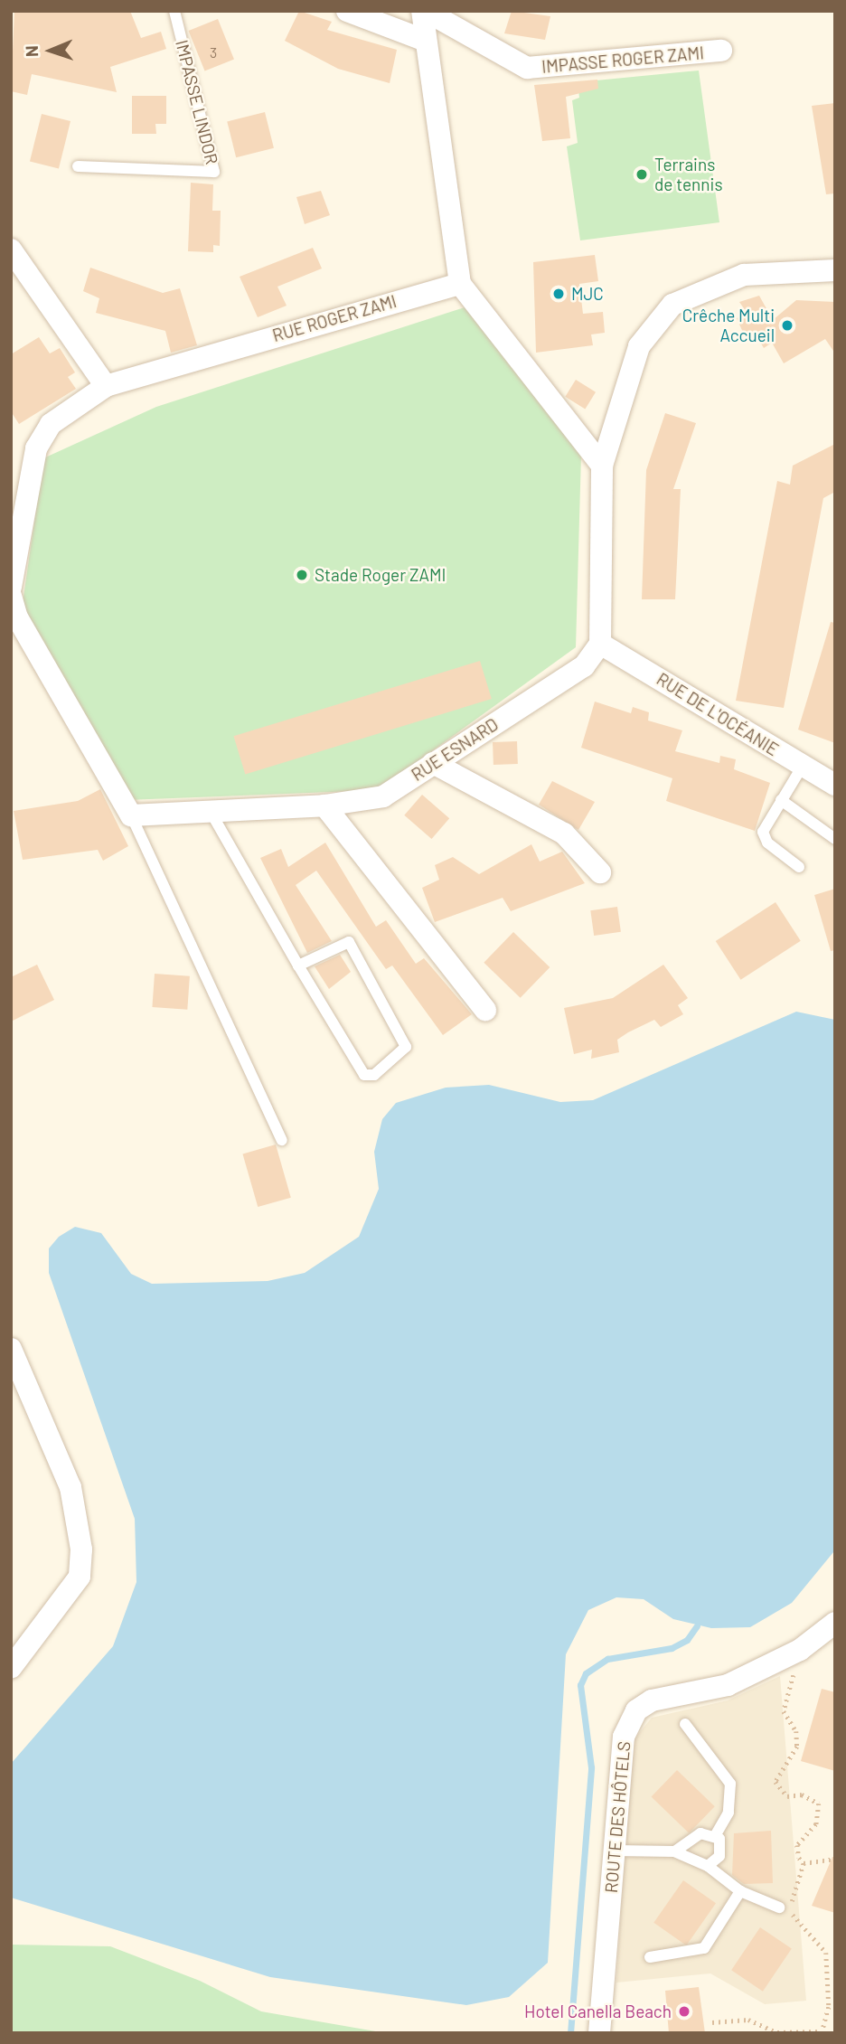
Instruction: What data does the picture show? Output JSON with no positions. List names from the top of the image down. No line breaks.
{"streets":{"street":["IMPASSE ROGER ZAMI","RUE ROGER ZAMI","RUE DE L'OCÉANIE","RUE ESNARD","ROUTE DES HÔTELS"],"lane":["IMPASSE LINDOR"]},"crossings":[["RUE DE L'OCÉANIE","RUE ESNARD"]],"places":["Terrains de tennis","MJC","Crêche Multi Accueil","Stade Roger ZAMI","Hotel Canella Beach"],"house_numbers":["3"],"north":"left"}
